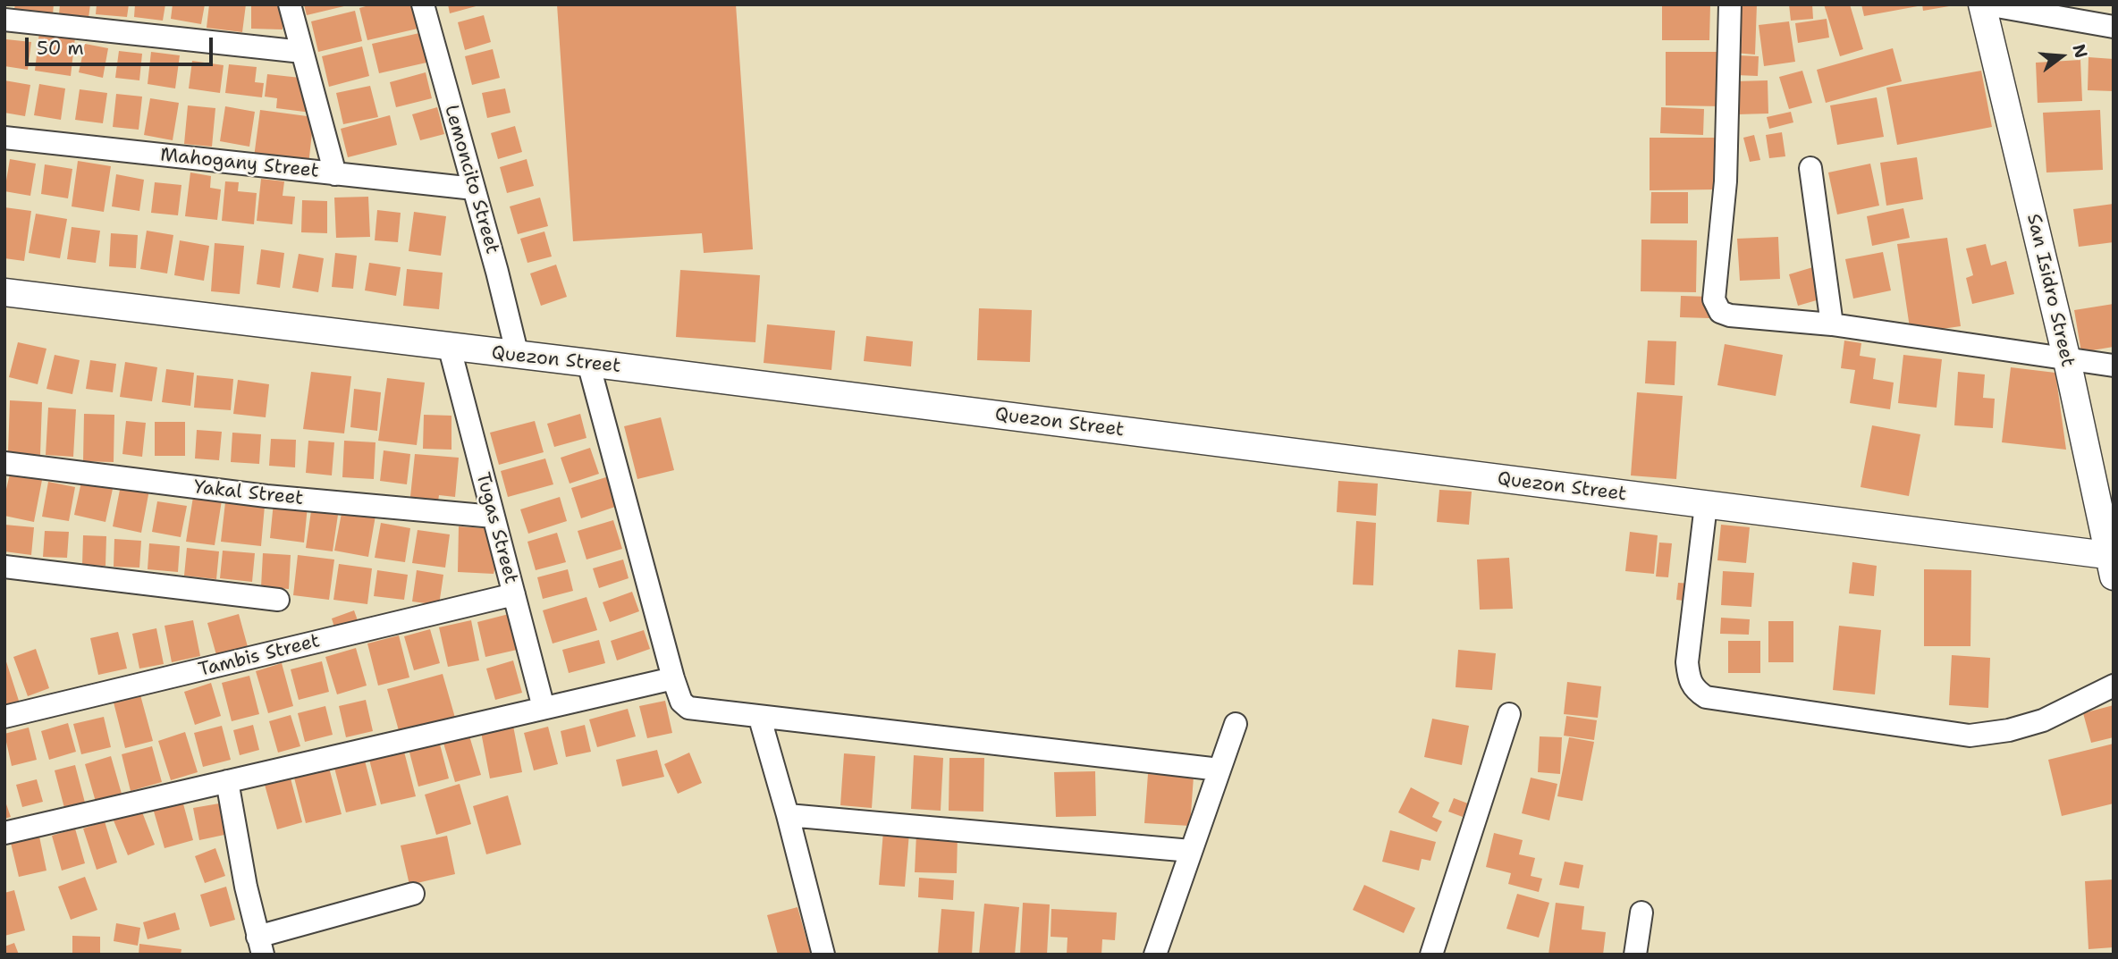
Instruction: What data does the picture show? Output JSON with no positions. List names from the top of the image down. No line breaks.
{"streets":{"street":["Mahogany Street","Lemoncito Street","San Isidro Street","Quezon Street","Yakal Street","Tugas Street","Tambis Street"]},"crossings":[["Mahogany Street","Lemoncito Street"],["Lemoncito Street","Quezon Street"],["San Isidro Street","Quezon Street"],["Quezon Street","Tugas Street"],["Yakal Street","Tugas Street"],["Tugas Street","Tambis Street"]],"scale_bar":"50 m","north":"right"}
